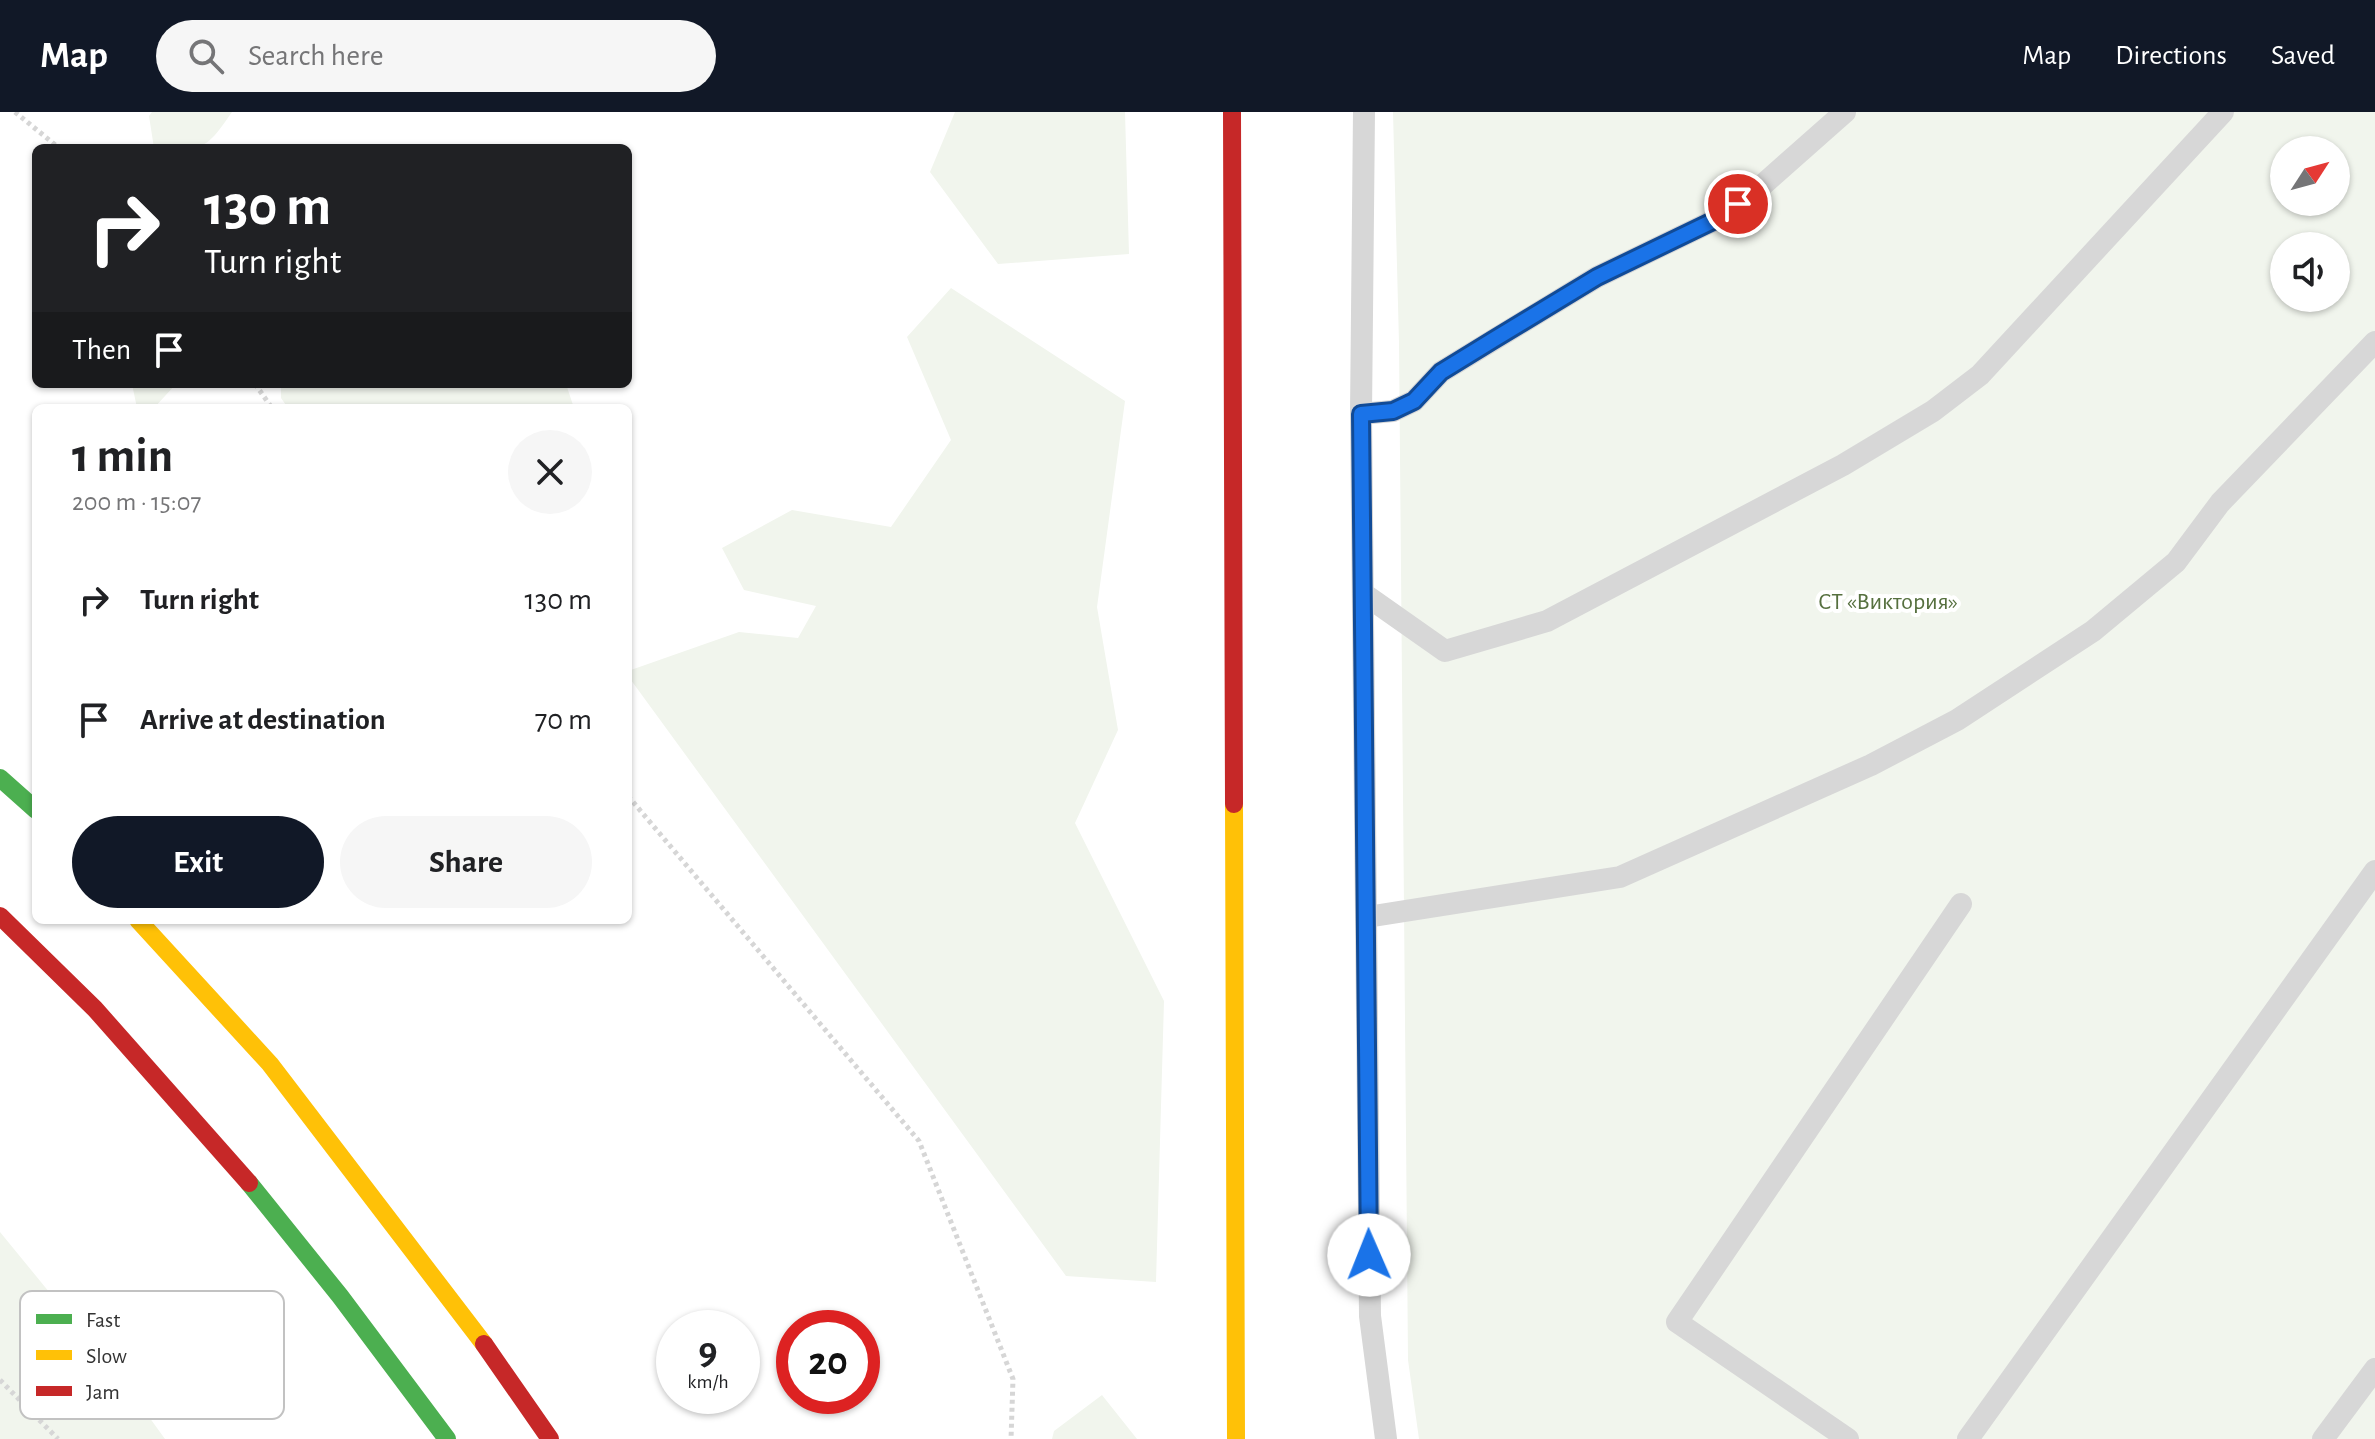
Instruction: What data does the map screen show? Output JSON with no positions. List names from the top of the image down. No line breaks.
{"parks":["СТ «Виктория»"],"legend":["Fast","Slow","Jam"],"north":"top right","page":{"header":"Map","search":"Search here","nav":["Map","Directions","Saved"],"turn":["130 m","Turn right"],"then":"Then","heading":["1 min","200 m · 15:07"],"list":[{"name":"Turn right","value":"130 m"},{"name":"Arrive at destination","value":"70 m"}],"buttons":["Exit","Share"],"speed":"9 km/h","limit":"20"}}
